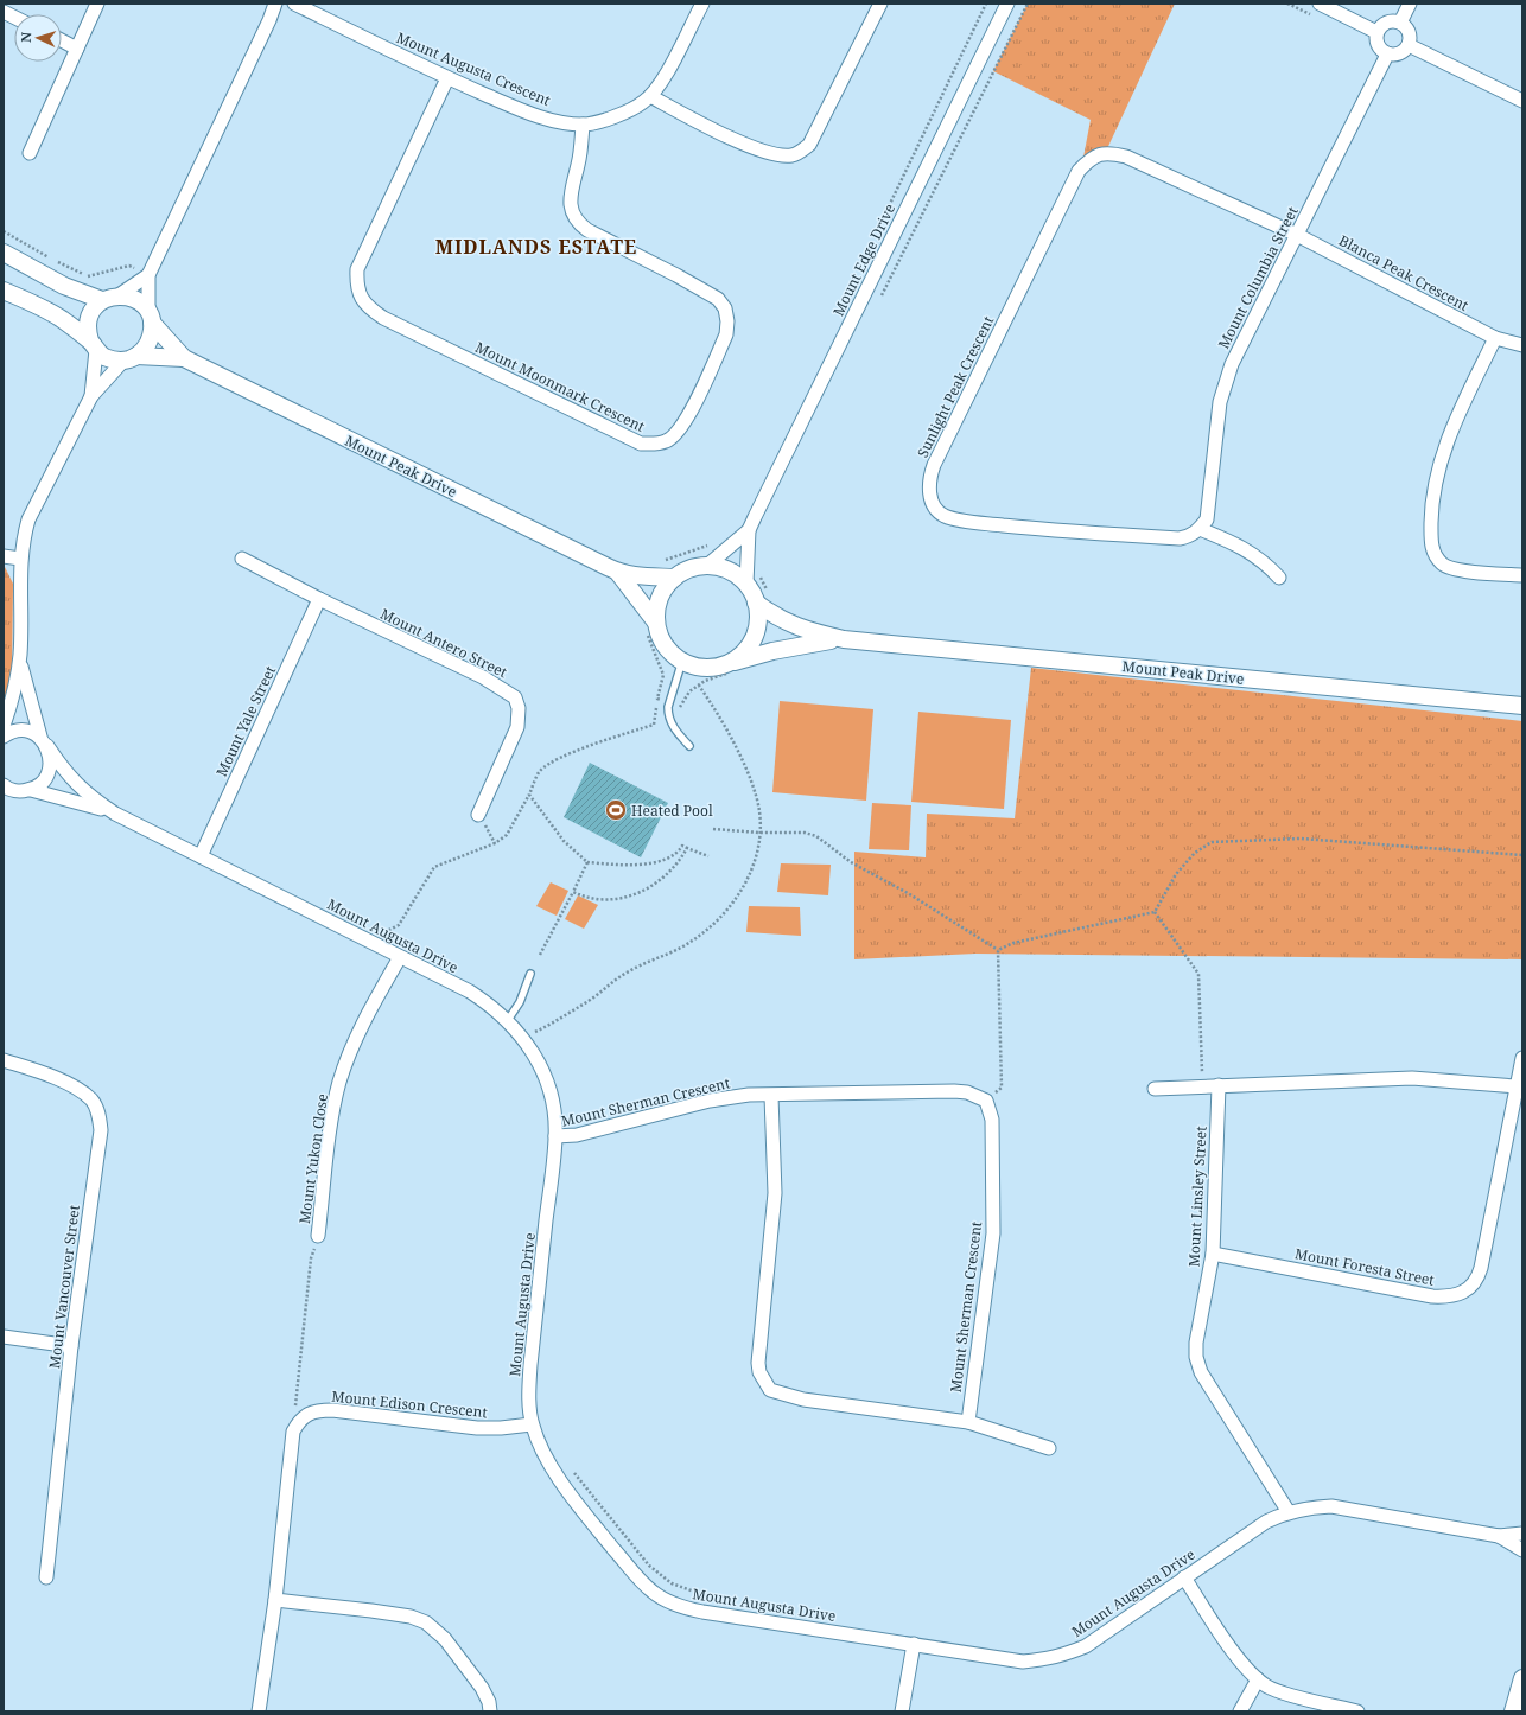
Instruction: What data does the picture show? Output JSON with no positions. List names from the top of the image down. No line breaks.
{"streets":{"street":["Mount Augusta Crescent","Mount Edge Drive","Blanca Peak Crescent","Mount Columbia Street","Mount Moonmark Crescent","Sunlight Peak Crescent","Mount Peak Drive","Mount Antero Street","Mount Yale Street","Mount Augusta Drive","Mount Sherman Crescent","Mount Yukon Close","Mount Linsley Street","Mount Foresta Street","Mount Vancouver Street","Mount Edison Crescent"]},"crossings":[["Mount Augusta Crescent","Mount Moonmark Crescent"],["Mount Edge Drive","Mount Peak Drive"],["Blanca Peak Crescent","Mount Columbia Street"],["Blanca Peak Crescent","Sunlight Peak Crescent"],["Mount Columbia Street","Sunlight Peak Crescent"],["Mount Peak Drive","Mount Augusta Drive"],["Mount Antero Street","Mount Yale Street"],["Mount Yale Street","Mount Augusta Drive"],["Mount Augusta Drive","Mount Sherman Crescent"],["Mount Augusta Drive","Mount Yukon Close"],["Mount Augusta Drive","Mount Linsley Street"],["Mount Augusta Drive","Mount Edison Crescent"],["Mount Linsley Street","Mount Foresta Street"]],"districts":["MIDLANDS ESTATE"],"places":{"sports":["Heated Pool"]},"north":"left"}
